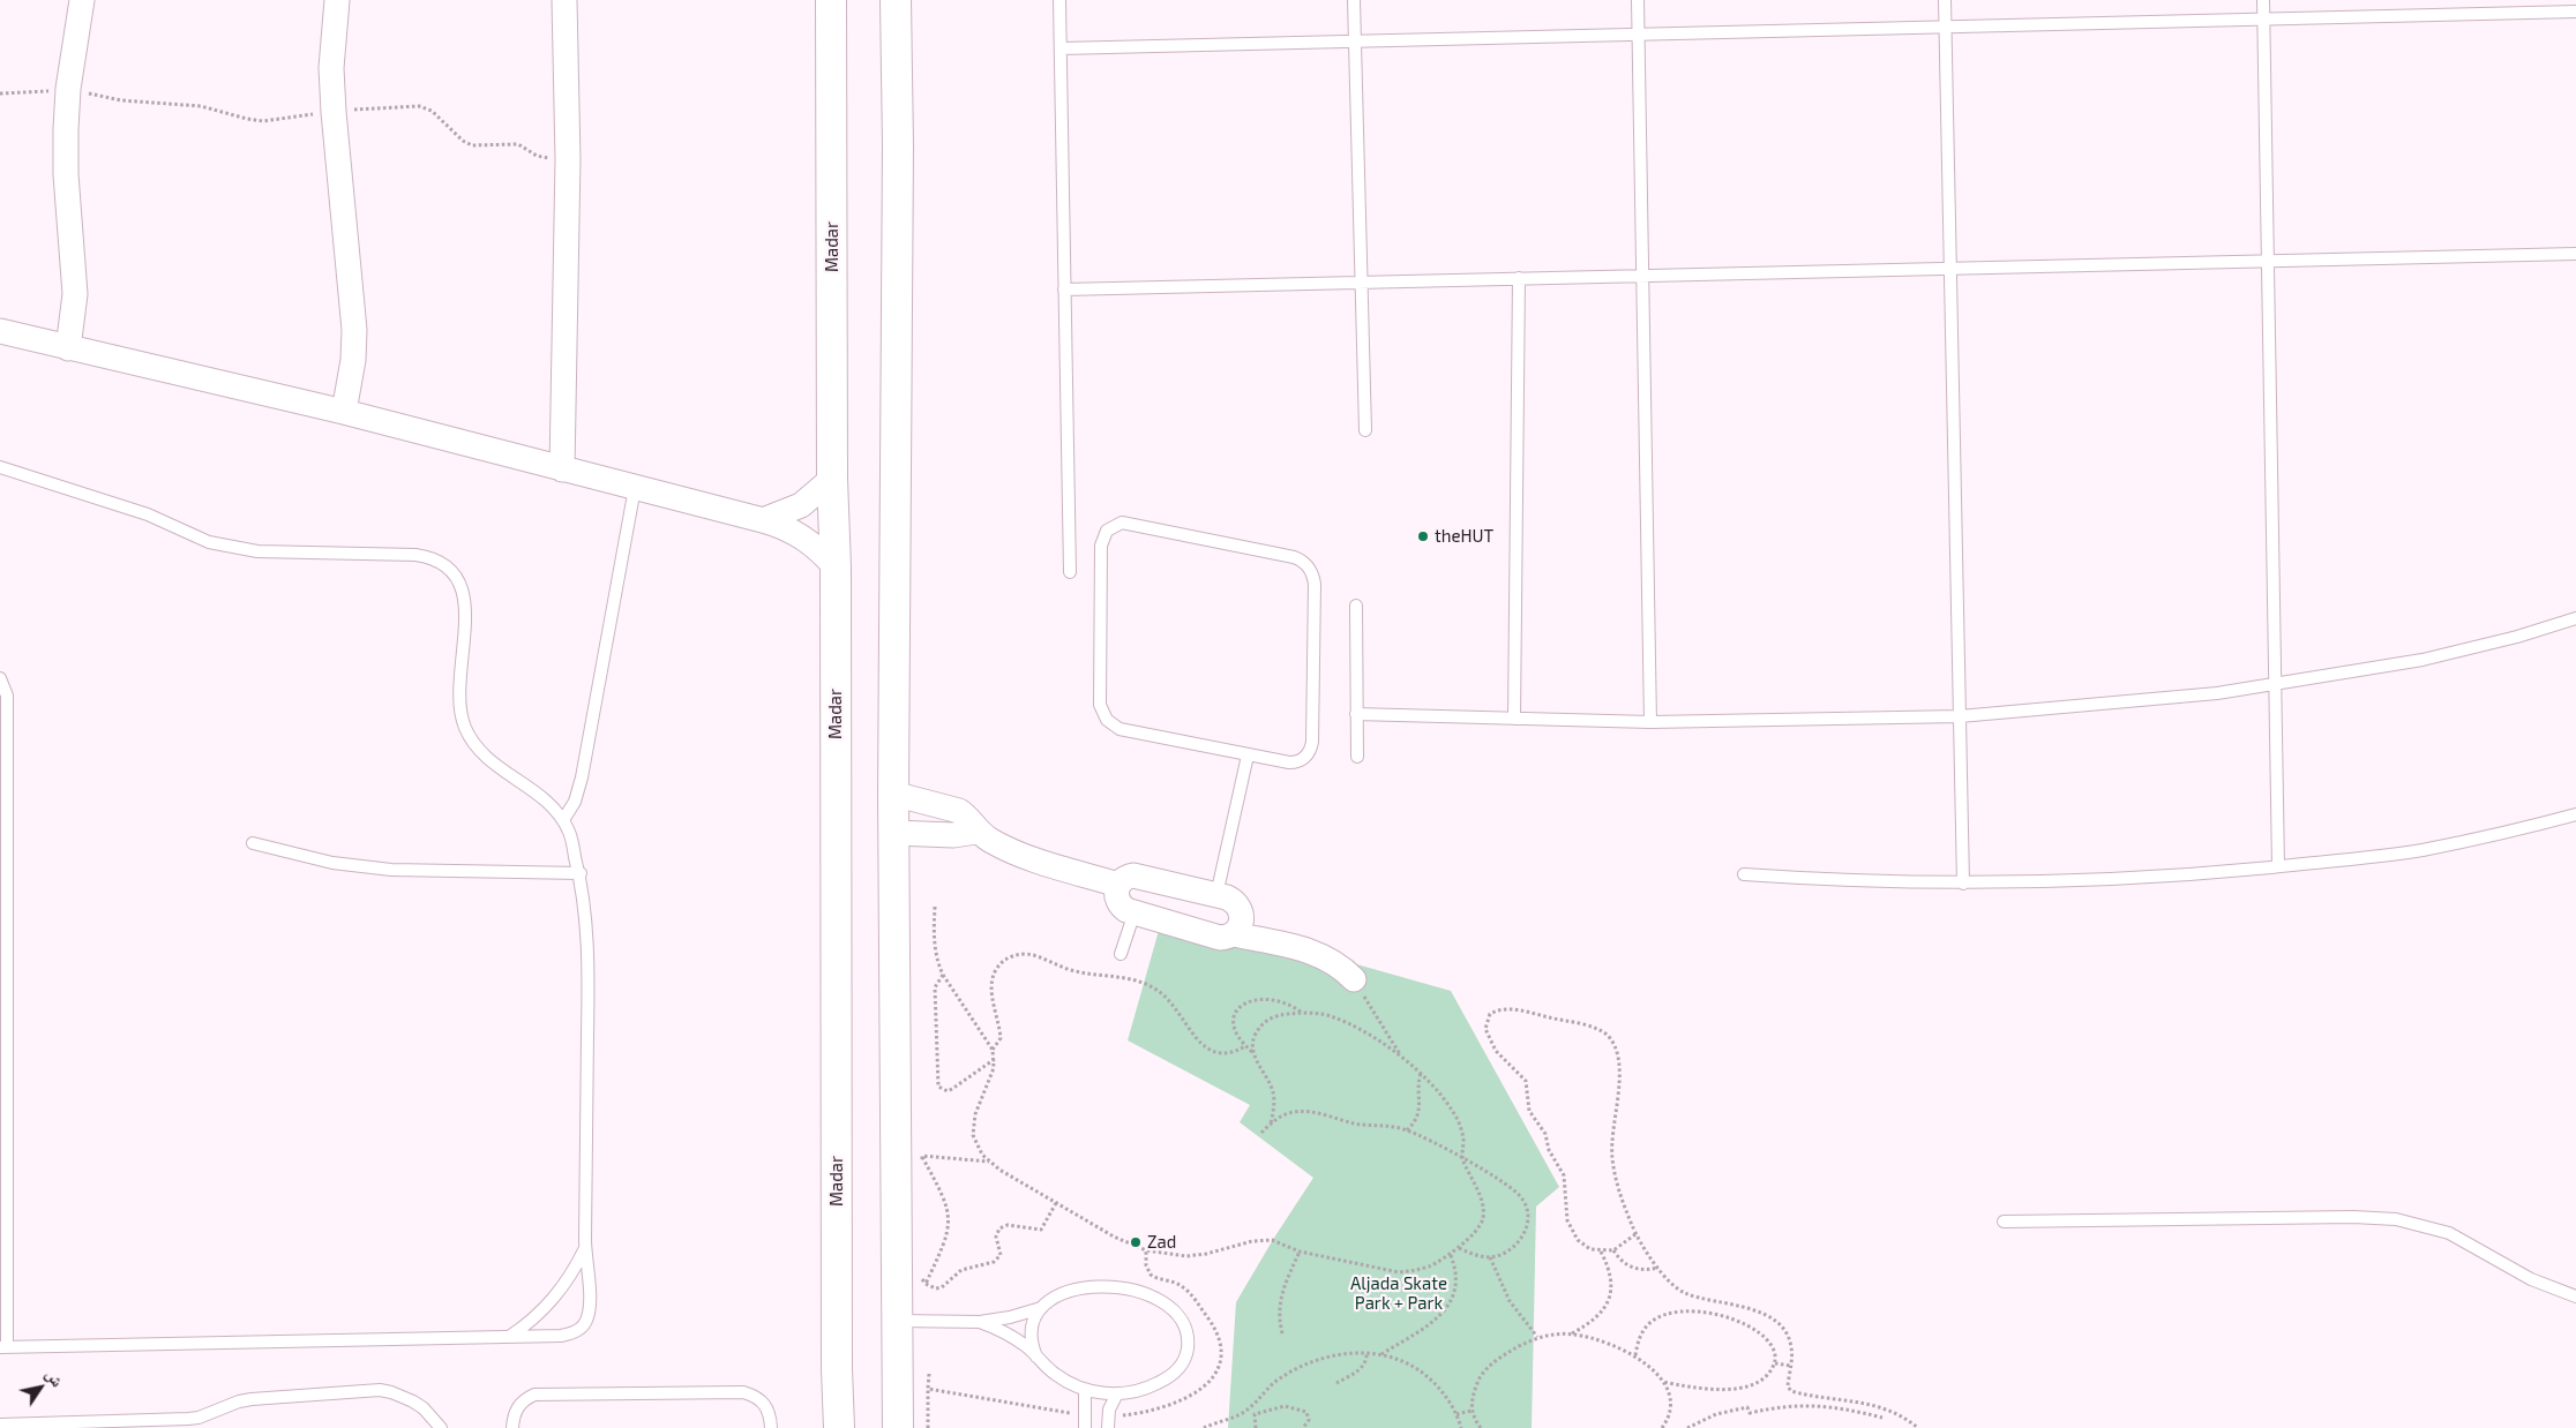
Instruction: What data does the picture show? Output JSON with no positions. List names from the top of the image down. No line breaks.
{"streets":{"street":["Madar"]},"parks":["Aljada Skate Park + Park"],"places":["theHUT","Zad"],"north":"top right"}
